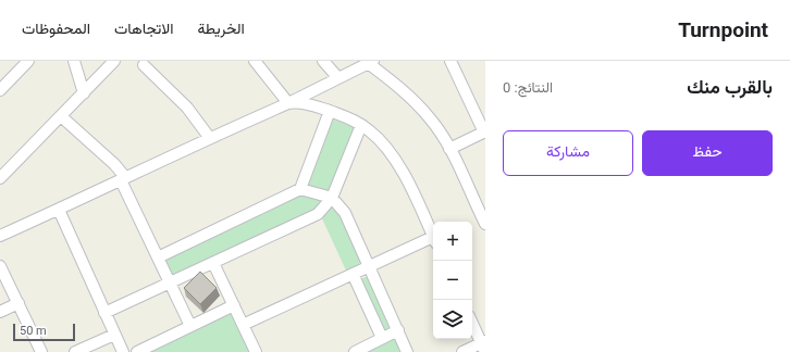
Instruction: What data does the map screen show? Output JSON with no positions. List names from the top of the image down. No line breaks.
{"scale_bar":"50 m","page":{"header":"Turnpoint","nav":["الخريطة","الاتجاهات","المحفوظات"],"heading":["بالقرب منك","النتائج: 0"],"buttons":["حفظ","مشاركة"],"map_buttons":["+","−"],"scale":"50 m"}}
